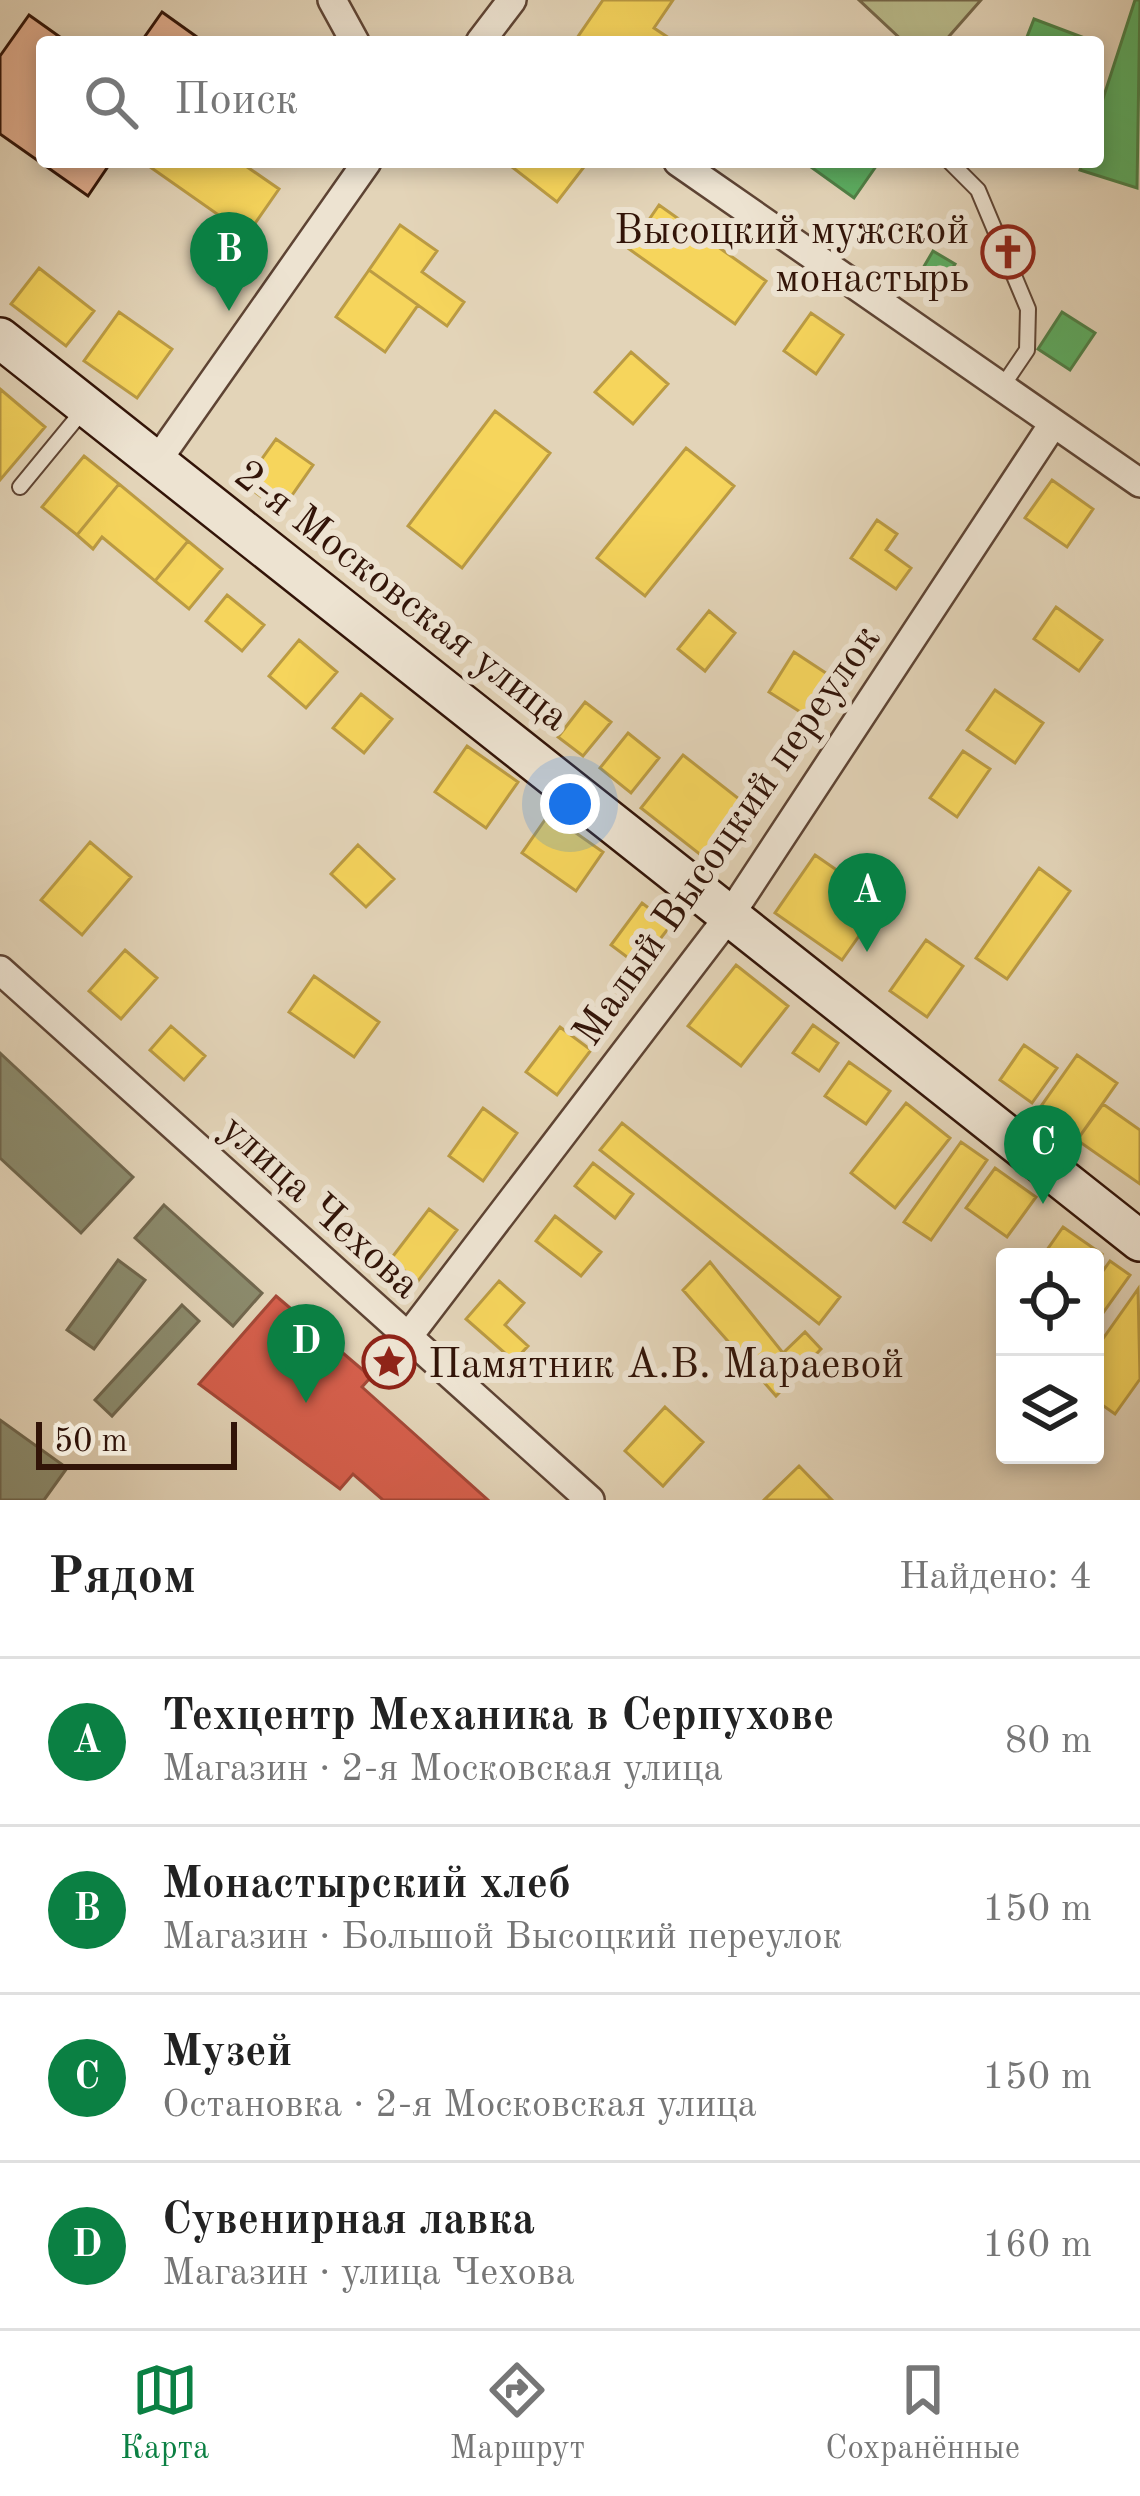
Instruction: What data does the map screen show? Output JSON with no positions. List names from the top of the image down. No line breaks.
{"streets":{"street":["2-я Московская улица","Малый Высоцкий переулок","улица Чехова"]},"crossings":[["2-я Московская улица","Малый Высоцкий переулок"],["Малый Высоцкий переулок","улица Чехова"]],"places":{"church":["Высоцкий мужской монастырь"],"place":["Памятник А.В. Мараевой"]},"scale_bar":"50 m","page":{"search":"Поиск","pins":["B","A","C","D"],"scale":"50 m","heading":["Рядом","Найдено: 4"],"list":[{"mark":"A","name":"Техцентр Механика в Серпухове","note":"Магазин · 2-я Московская улица","value":"80 m"},{"mark":"B","name":"Монастырский хлеб","note":"Магазин · Большой Высоцкий переулок","value":"150 m"},{"mark":"C","name":"Музей","note":"Остановка · 2-я Московская улица","value":"150 m"},{"mark":"D","name":"Сувенирная лавка","note":"Магазин · улица Чехова","value":"160 m"}],"nav":["Карта","Маршрут","Сохранённые"]}}
